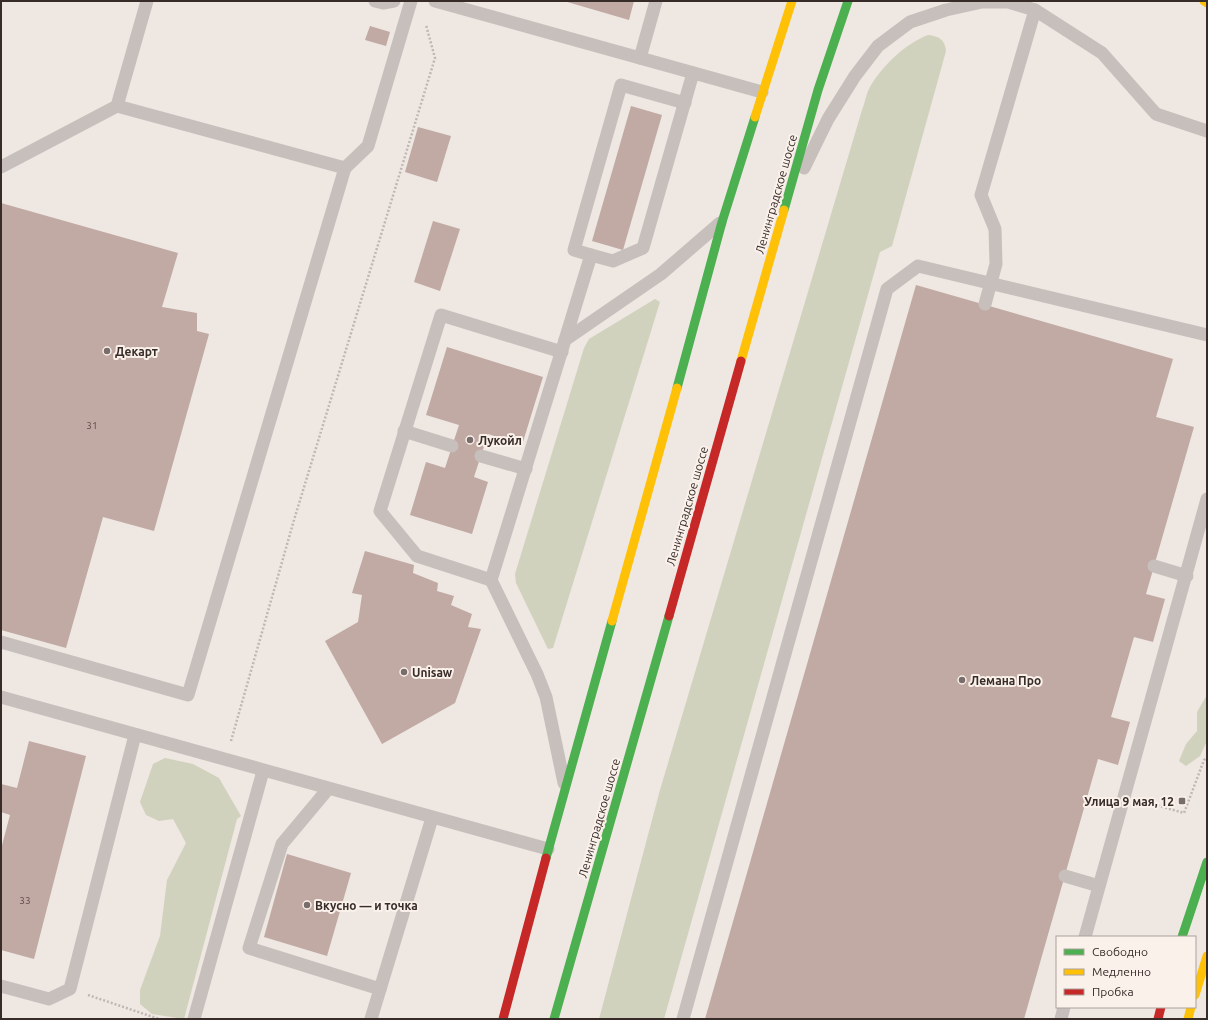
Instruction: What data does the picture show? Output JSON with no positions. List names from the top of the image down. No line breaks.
{"streets":{"main road":["Ленинградское шоссе"]},"places":{"other":["Декарт","Лукойл","Unisaw","Лемана Про","Вкусно — и точка"],"transit":["Улица 9 мая, 12"]},"house_numbers":["31","33"],"legend":["Свободно","Медленно","Пробка"]}
